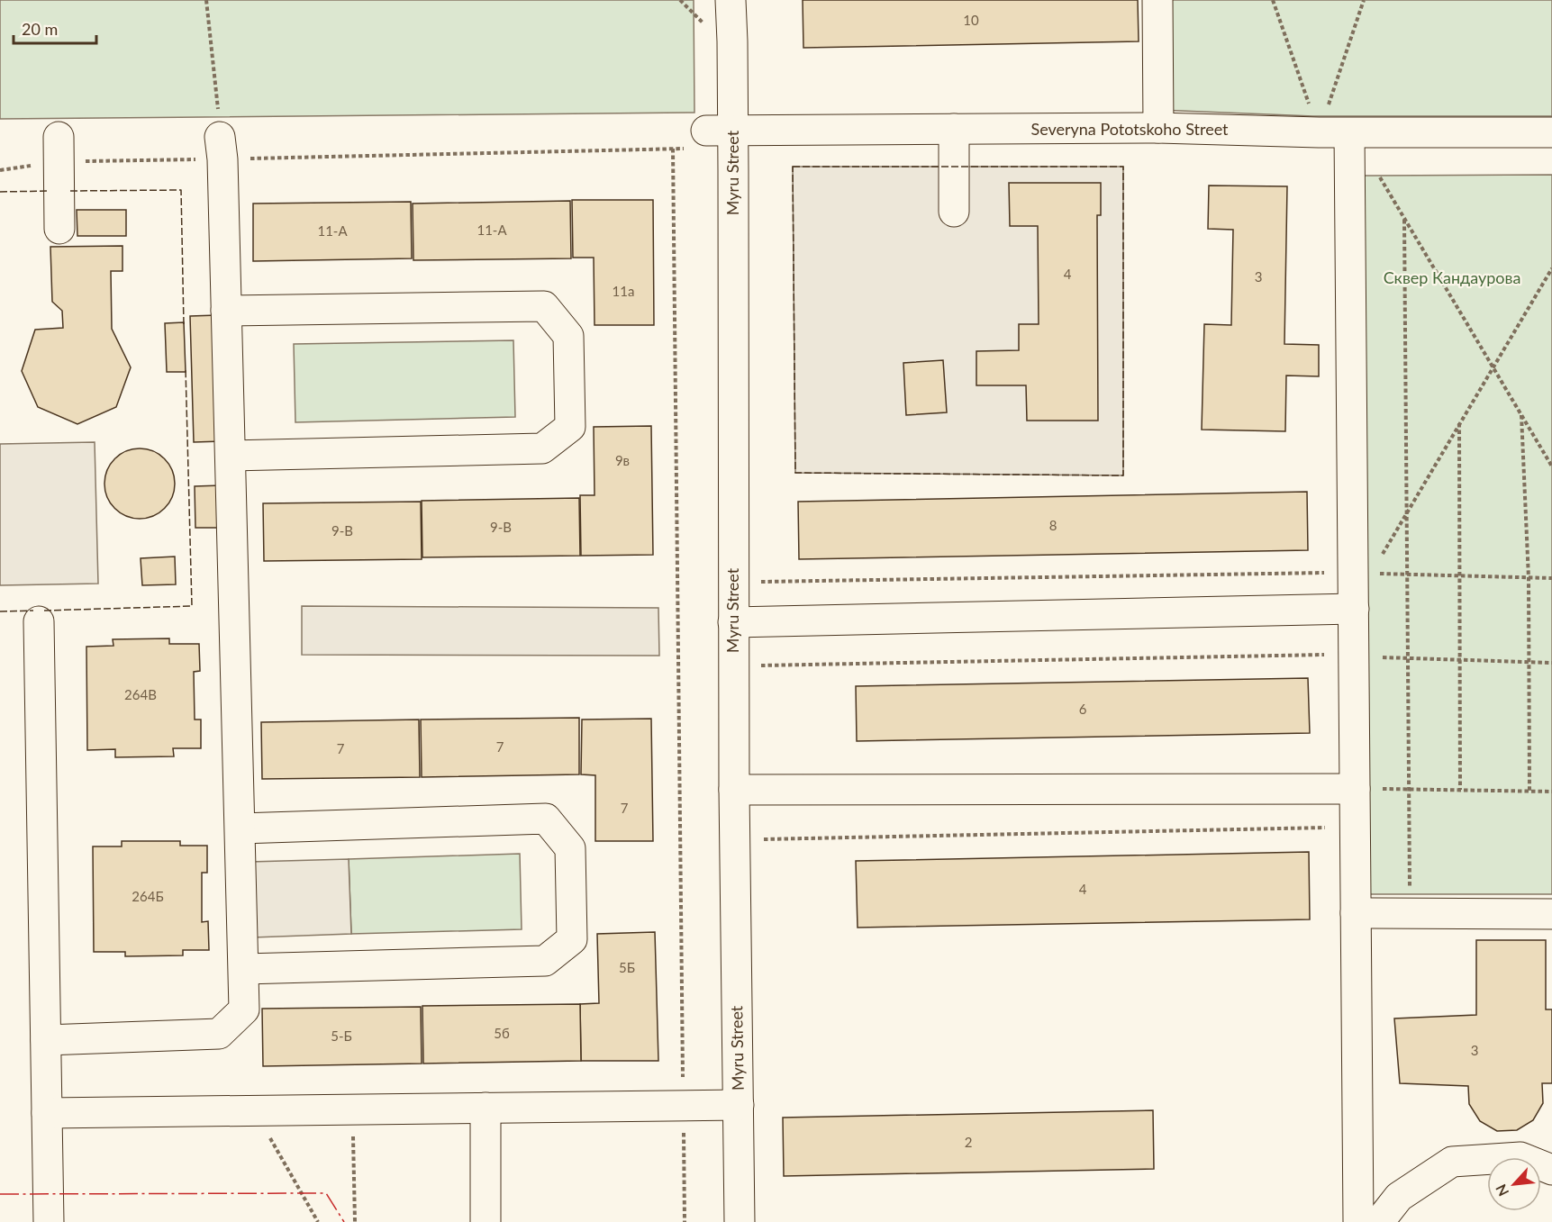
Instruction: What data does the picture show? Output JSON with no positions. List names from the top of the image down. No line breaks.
{"streets":{"street":["Severyna Pototskoho Street","Myru Street"]},"crossings":[["Severyna Pototskoho Street","Myru Street"]],"parks":["Сквер Кандаурова"],"house_numbers":["10","11-А","11-А","4","3","11а","9в","8","9-В","9-В","264В","6","7","7","7","4","264Б","5Б","5б","5-Б","3","2"],"scale_bar":"20 m","north":"bottom left"}
